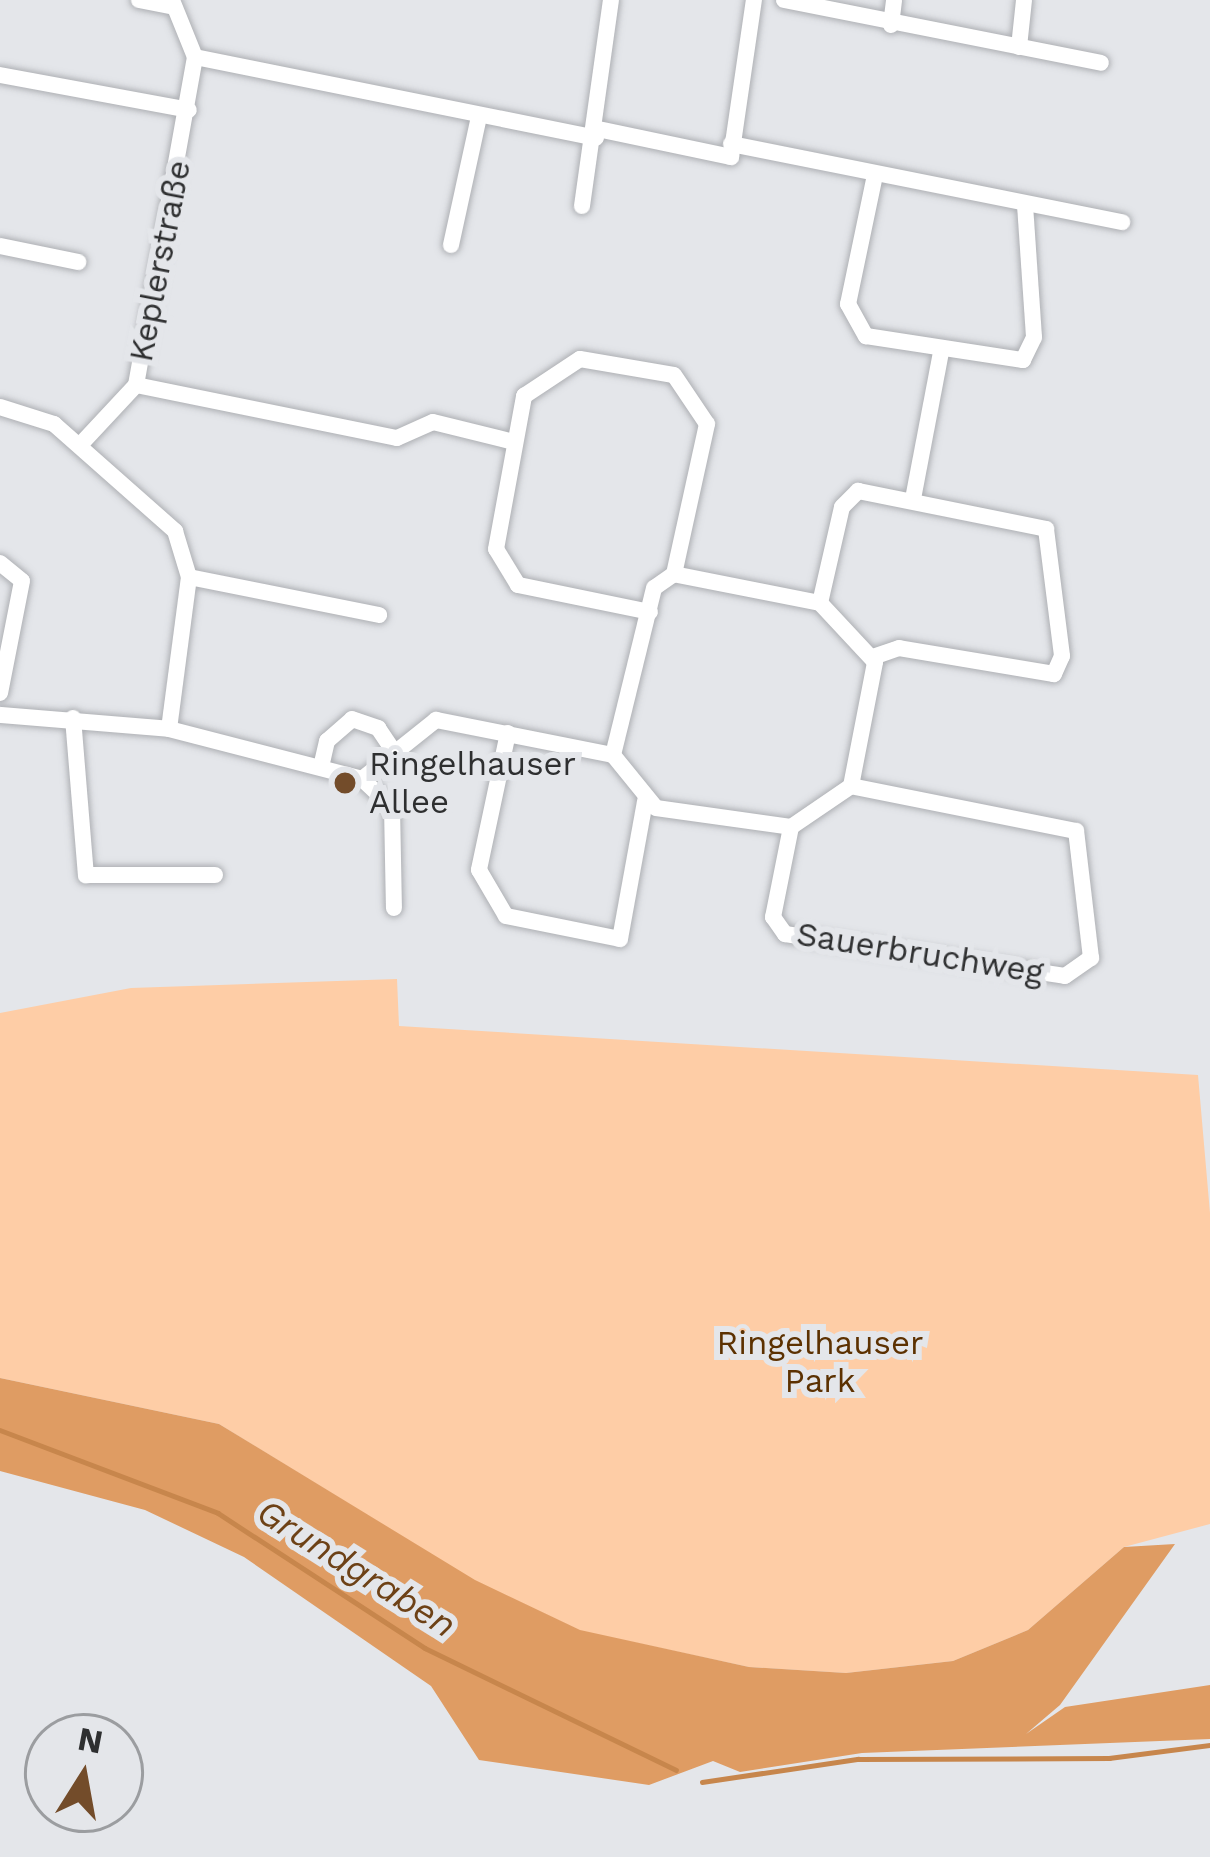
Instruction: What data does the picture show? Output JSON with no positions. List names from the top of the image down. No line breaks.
{"streets":{"street":["Keplerstraße","Sauerbruchweg"]},"water":["Grundgraben"],"parks":["Ringelhauser Park"],"places":["Ringelhauser Allee"],"north":"top"}
